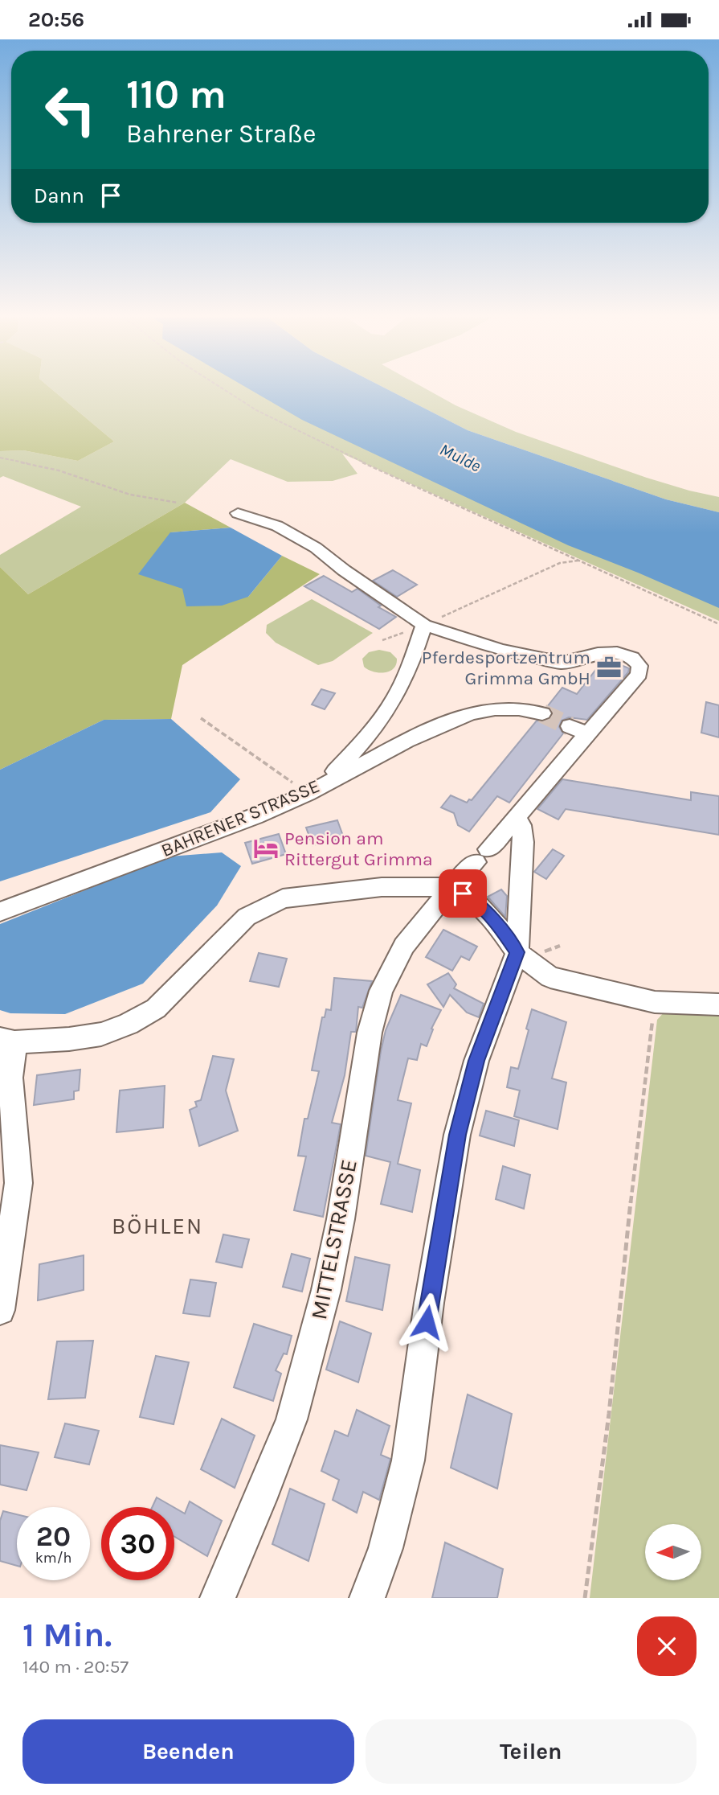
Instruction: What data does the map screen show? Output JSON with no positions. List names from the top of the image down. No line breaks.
{"streets":{"street":["BAHRENER STRASSE","MITTELSTRASSE"]},"districts":["BÖHLEN"],"water":["Mulde"],"places":{"office":["Pferdesportzentrum Grimma GmbH"],"hotel":["Pension am Rittergut Grimma"]},"north":"left","page":{"status":"20:56","turn":["110 m","Bahrener Straße"],"then":"Dann","speed":"20 km/h","limit":"30","heading":["1 Min.","140 m · 20:57"],"buttons":["Beenden","Teilen"]}}
